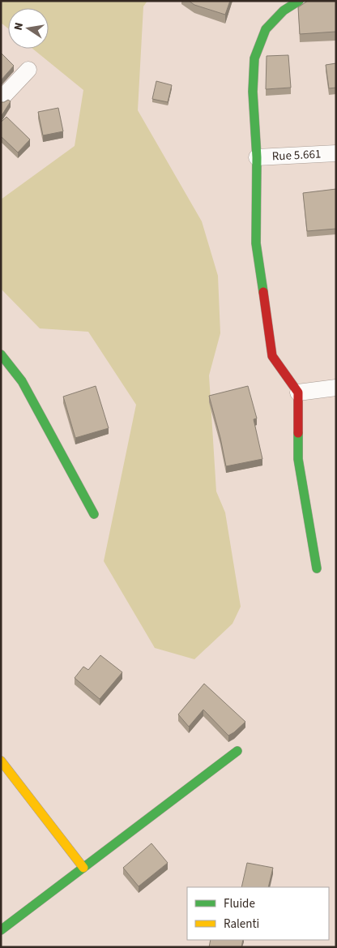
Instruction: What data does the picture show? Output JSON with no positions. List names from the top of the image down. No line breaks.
{"streets":{"street":["Rue 5.661"]},"legend":["Fluide","Ralenti"],"north":"left"}
